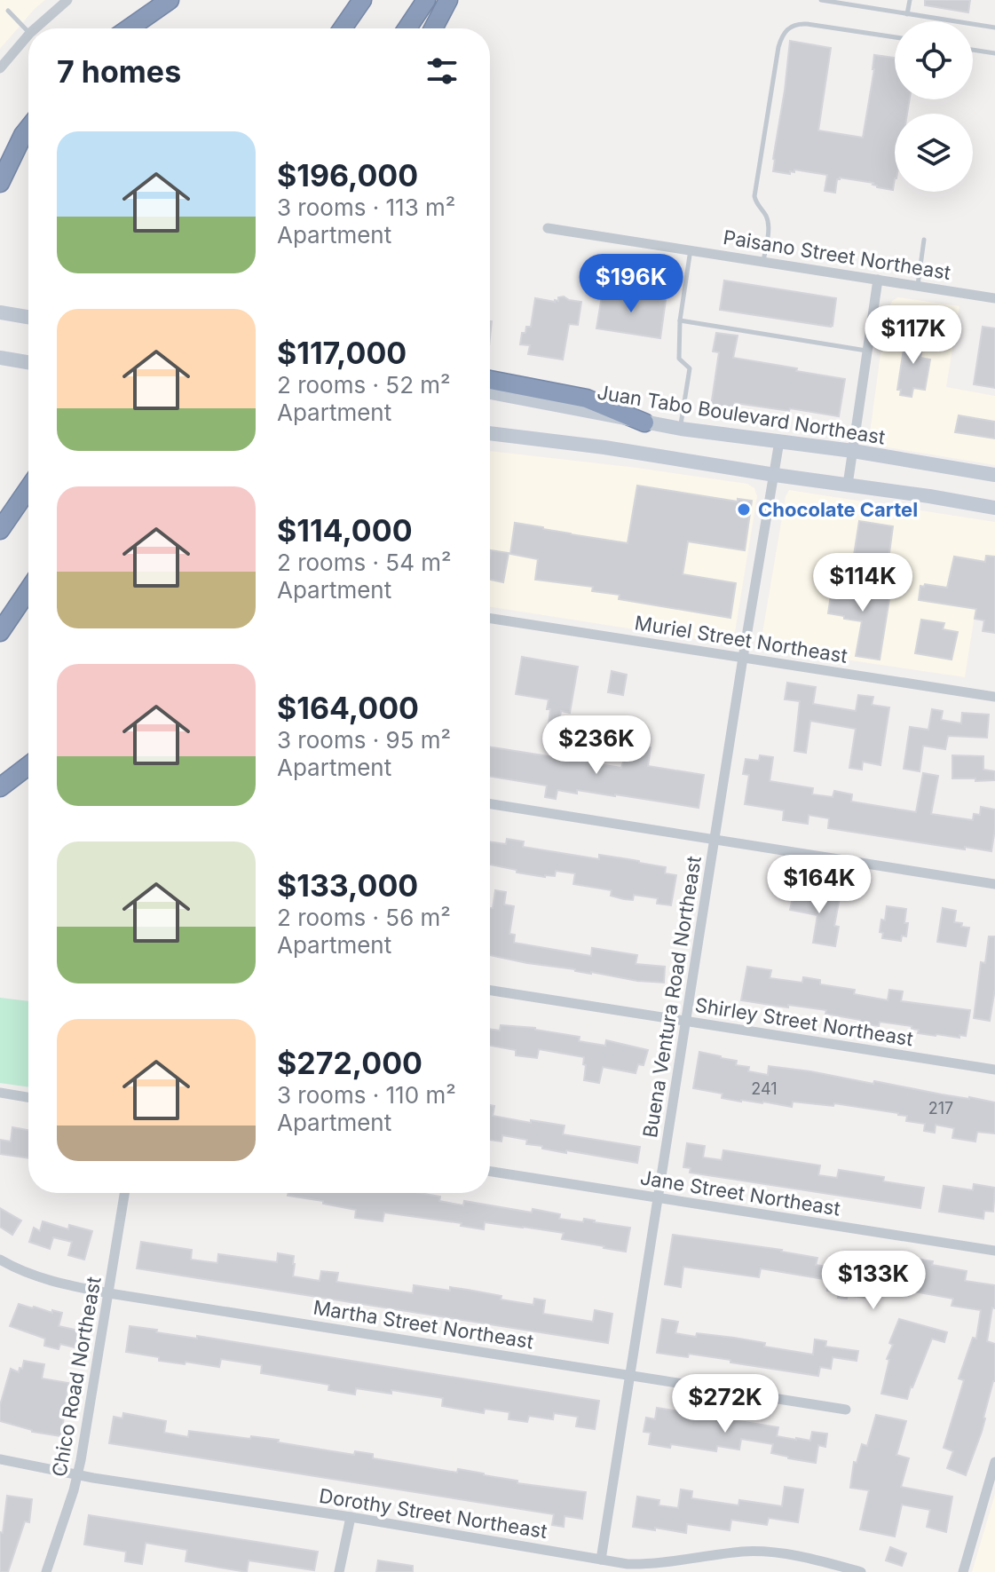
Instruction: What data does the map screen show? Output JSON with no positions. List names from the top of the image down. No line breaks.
{"streets":{"main road":["Juan Tabo Boulevard Northeast"],"street":["Paisano Street Northeast","Muriel Street Northeast","Buena Ventura Road Northeast","Shirley Street Northeast","Jane Street Northeast","Martha Street Northeast","Chico Road Northeast","Dorothy Street Northeast"]},"crossings":[["Juan Tabo Boulevard Northeast","Buena Ventura Road Northeast"],["Muriel Street Northeast","Buena Ventura Road Northeast"],["Buena Ventura Road Northeast","Shirley Street Northeast"],["Buena Ventura Road Northeast","Jane Street Northeast"],["Buena Ventura Road Northeast","Martha Street Northeast"],["Buena Ventura Road Northeast","Dorothy Street Northeast"],["Martha Street Northeast","Chico Road Northeast"],["Chico Road Northeast","Dorothy Street Northeast"]],"places":["Chocolate Cartel"],"house_numbers":["241","217"],"page":{"heading":"7 homes","list":[{"name":"$196,000","note":"3 rooms · 113 m² · Apartment"},{"name":"$117,000","note":"2 rooms · 52 m² · Apartment"},{"name":"$114,000","note":"2 rooms · 54 m² · Apartment"},{"name":"$164,000","note":"3 rooms · 95 m² · Apartment"},{"name":"$133,000","note":"2 rooms · 56 m² · Apartment"},{"name":"$272,000","note":"3 rooms · 110 m² · Apartment"}],"price":["$196K","$117K","$114K","$236K","$164K","$133K","$272K"]}}
